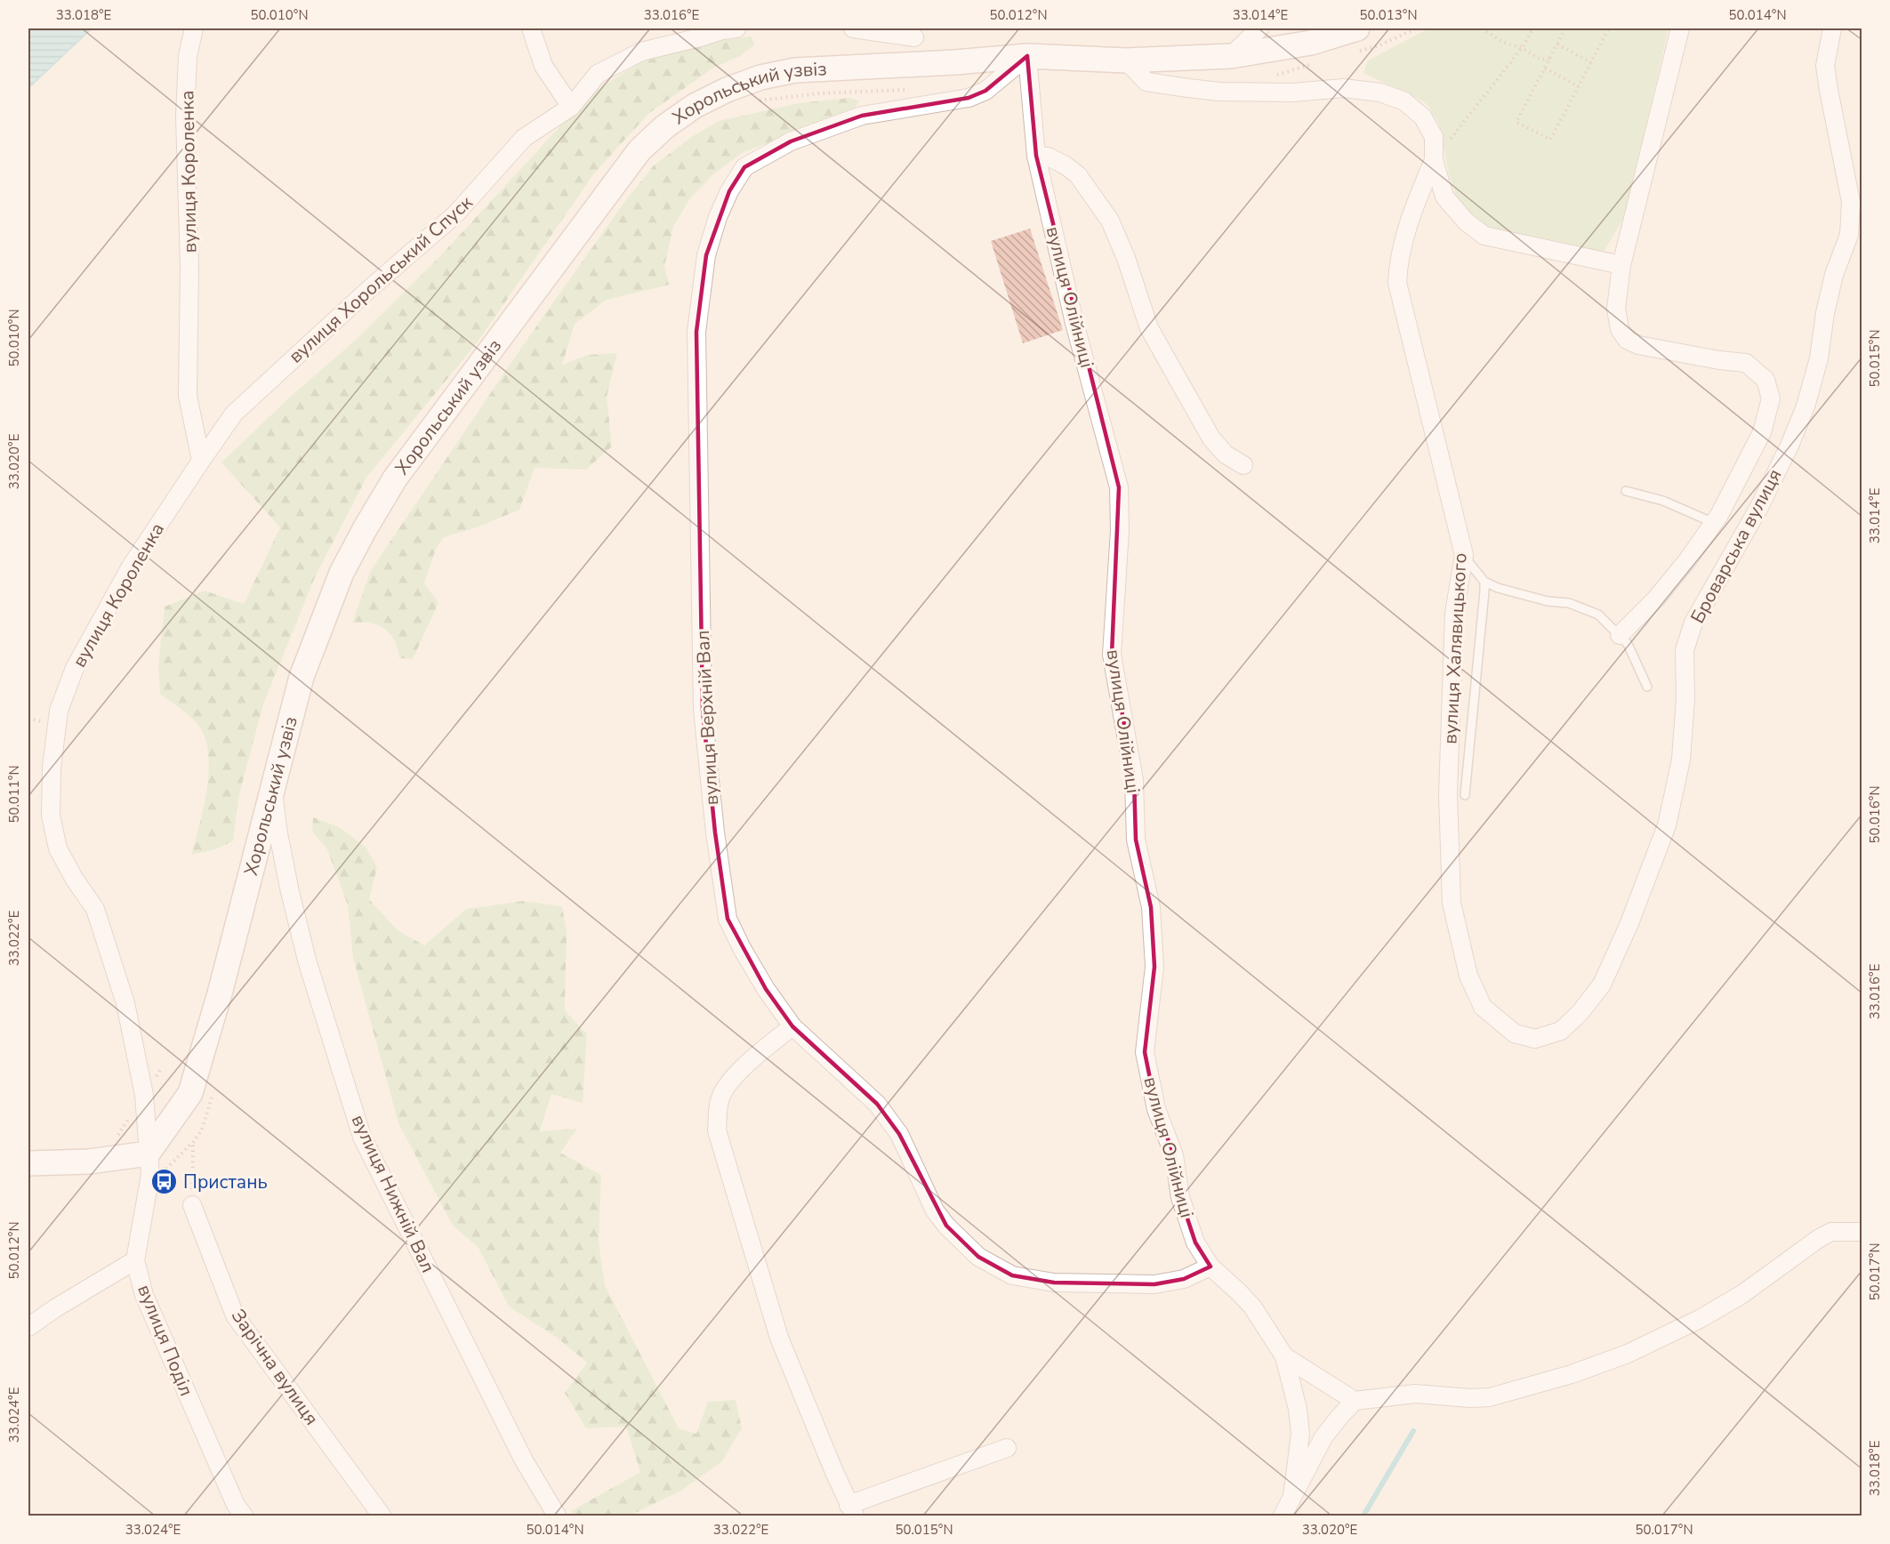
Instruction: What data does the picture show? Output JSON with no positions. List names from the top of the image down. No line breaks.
{"streets":{"main road":["Хорольський узвіз"],"street":["вулиця Короленка","вулиця Хорольський Спуск","вулиця Олійниці","Броварська вулиця","вулиця Халявицького","вулиця Верхній Вал","вулиця Нижній Вал","вулиця Поділ","Зарічна вулиця"]},"crossings":[["Хорольський узвіз","вулиця Короленка"],["Хорольський узвіз","вулиця Олійниці"],["Хорольський узвіз","вулиця Верхній Вал"],["Хорольський узвіз","вулиця Нижній Вал"],["Хорольський узвіз","вулиця Поділ"],["вулиця Короленка","вулиця Хорольський Спуск"],["вулиця Короленка","вулиця Поділ"],["вулиця Олійниці","вулиця Верхній Вал"],["Броварська вулиця","вулиця Халявицького"]],"places":{"bus stop":["Пристань"]},"coordinates":["33.018°E","50.010°N","33.016°E","50.012°N","33.014°E","50.013°N","50.014°N","50.015°N","33.020°E","50.011°N","50.016°N","33.022°E","50.017°N","33.024°E"]}
